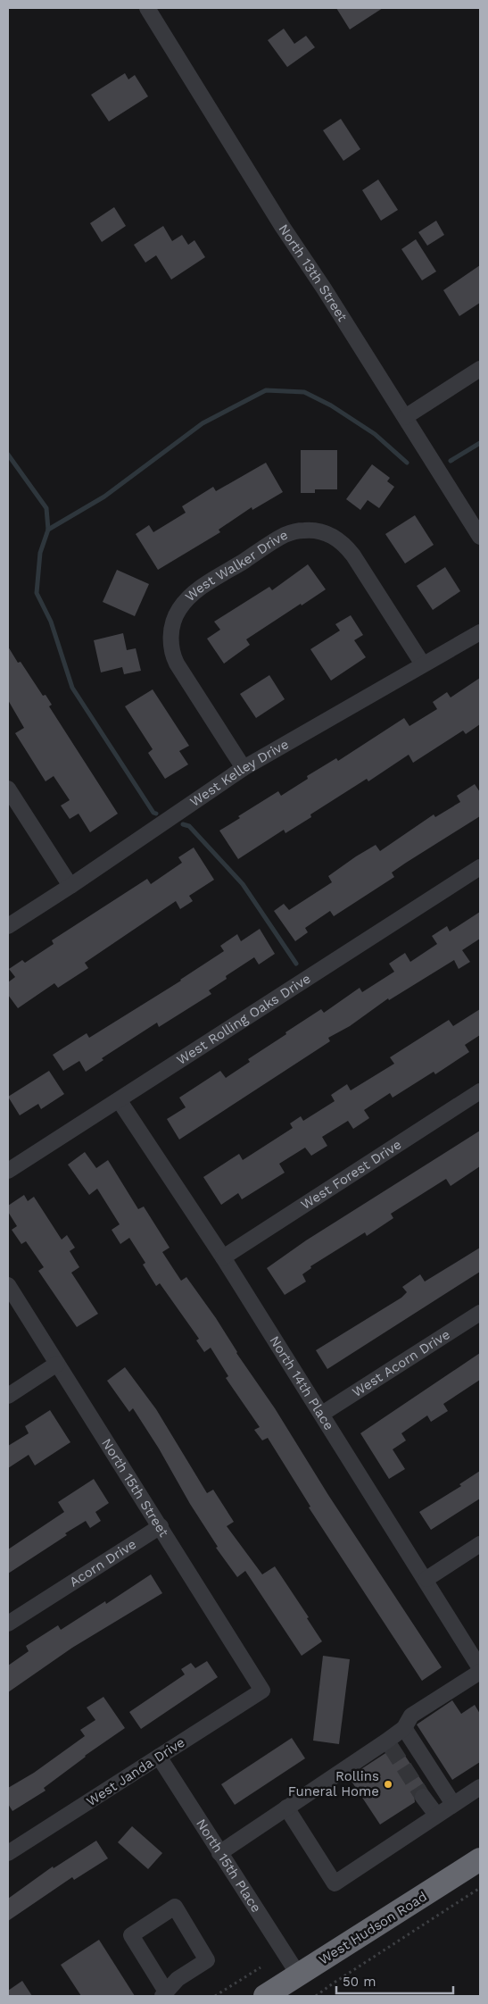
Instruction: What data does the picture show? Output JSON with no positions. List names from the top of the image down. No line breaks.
{"streets":{"highway":["West Hudson Road"],"street":["North 13th Street","West Walker Drive","West Kelley Drive","West Rolling Oaks Drive","West Forest Drive","West Acorn Drive","North 14th Place","North 15th Street","Acorn Drive","West Janda Drive","North 15th Place"]},"crossings":[["West Walker Drive","West Kelley Drive"],["West Rolling Oaks Drive","North 14th Place"],["West Forest Drive","North 14th Place"],["West Acorn Drive","North 14th Place"],["North 15th Street","Acorn Drive"],["North 15th Street","West Janda Drive"],["West Janda Drive","North 15th Place"],["North 15th Place","West Hudson Road"]],"places":["Rollins Funeral Home"],"scale_bar":"50 m"}
